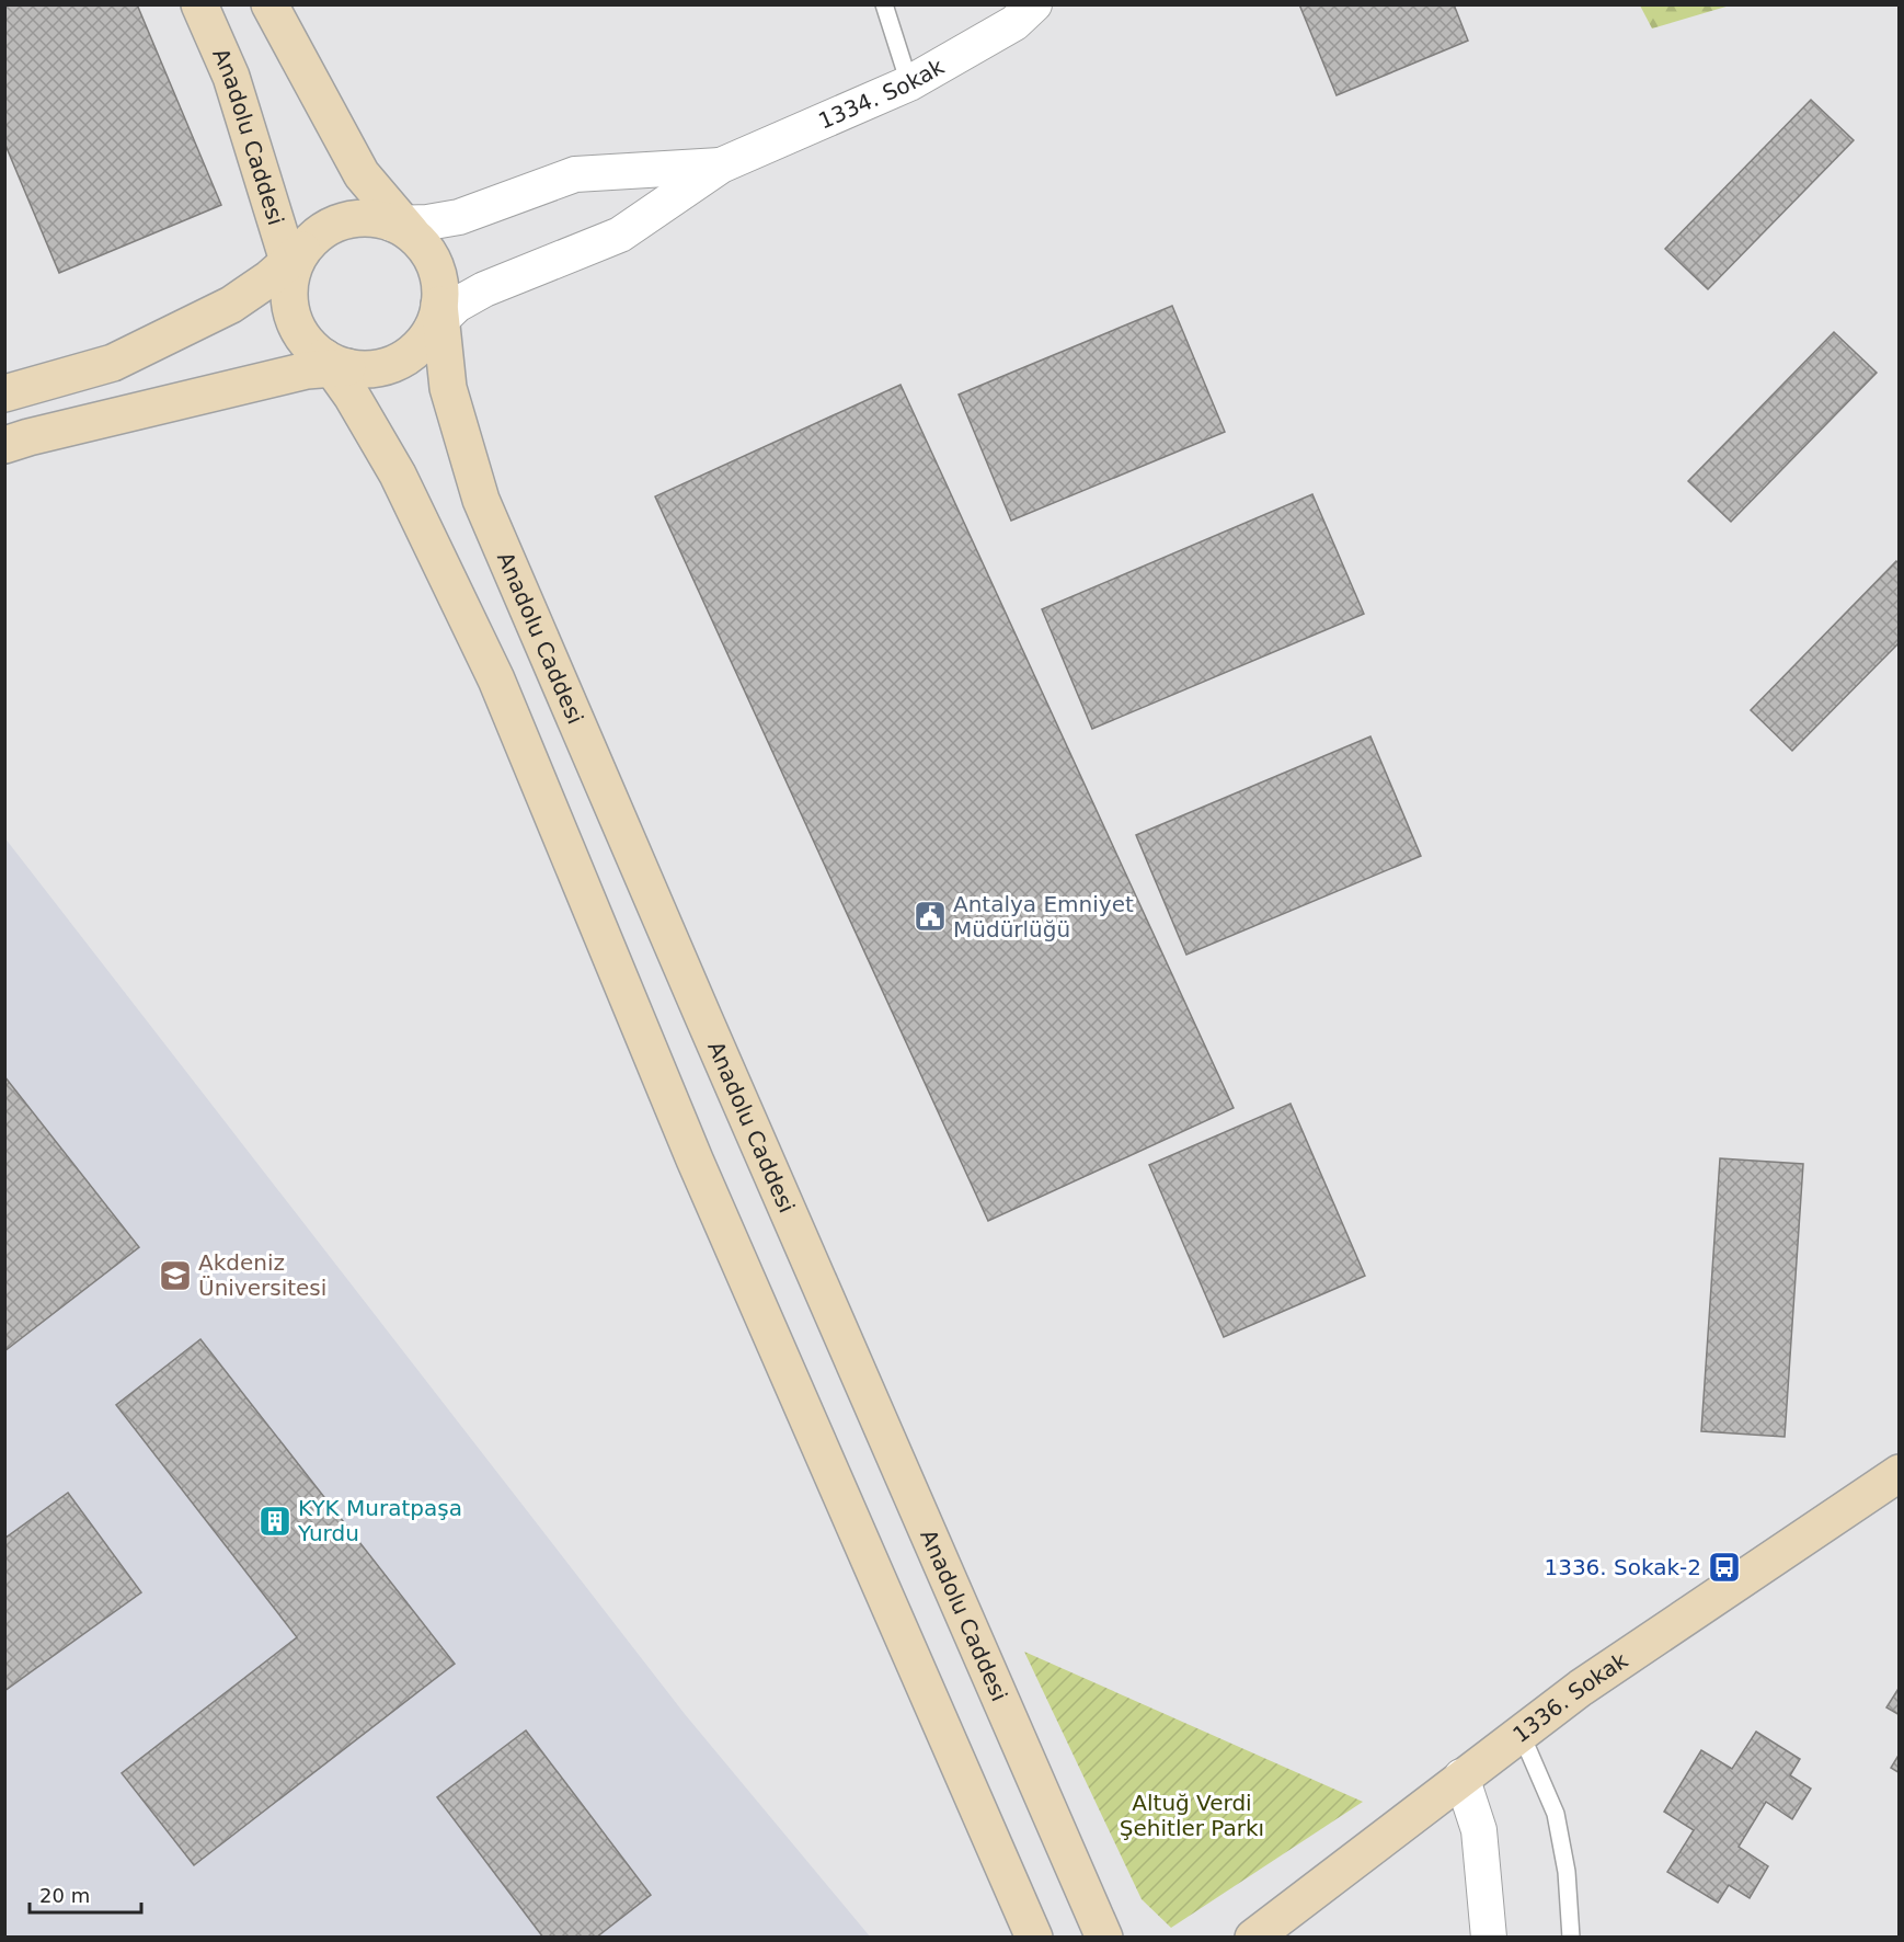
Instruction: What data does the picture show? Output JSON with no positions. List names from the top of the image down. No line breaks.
{"streets":{"main road":["Anadolu Caddesi","1336. Sokak"],"street":["1334. Sokak"]},"crossings":[["1334. Sokak","Anadolu Caddesi"]],"parks":["Altuğ Verdi Şehitler Parkı"],"places":{"public building":["Antalya Emniyet Müdürlüğü"],"school or university":["Akdeniz Üniversitesi"],"building":["KYK Muratpaşa Yurdu"],"bus stop":["1336. Sokak-2"]},"scale_bar":"20 m"}
